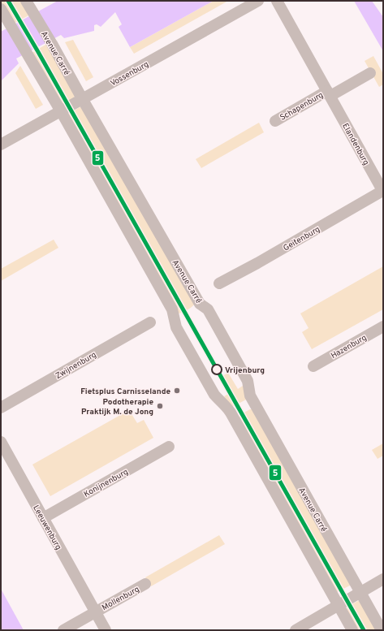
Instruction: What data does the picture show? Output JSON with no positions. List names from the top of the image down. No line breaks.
{"streets":{"street":["Avenue Carré","Vossenburg","Schapenburg","Elandenburg","Geitenburg","Hazenburg","Zwijnenburg","Konijnenburg","Leeuwenburg","Mollenburg"]},"crossings":[["Avenue Carré","Vossenburg"],["Schapenburg","Elandenburg"],["Elandenburg","Geitenburg"],["Konijnenburg","Leeuwenburg"],["Leeuwenburg","Mollenburg"]],"places":["Vrijenburg","Fietsplus Carnisselande","Podotherapie Praktijk M. de Jong"],"lines":["transit line 5"]}
